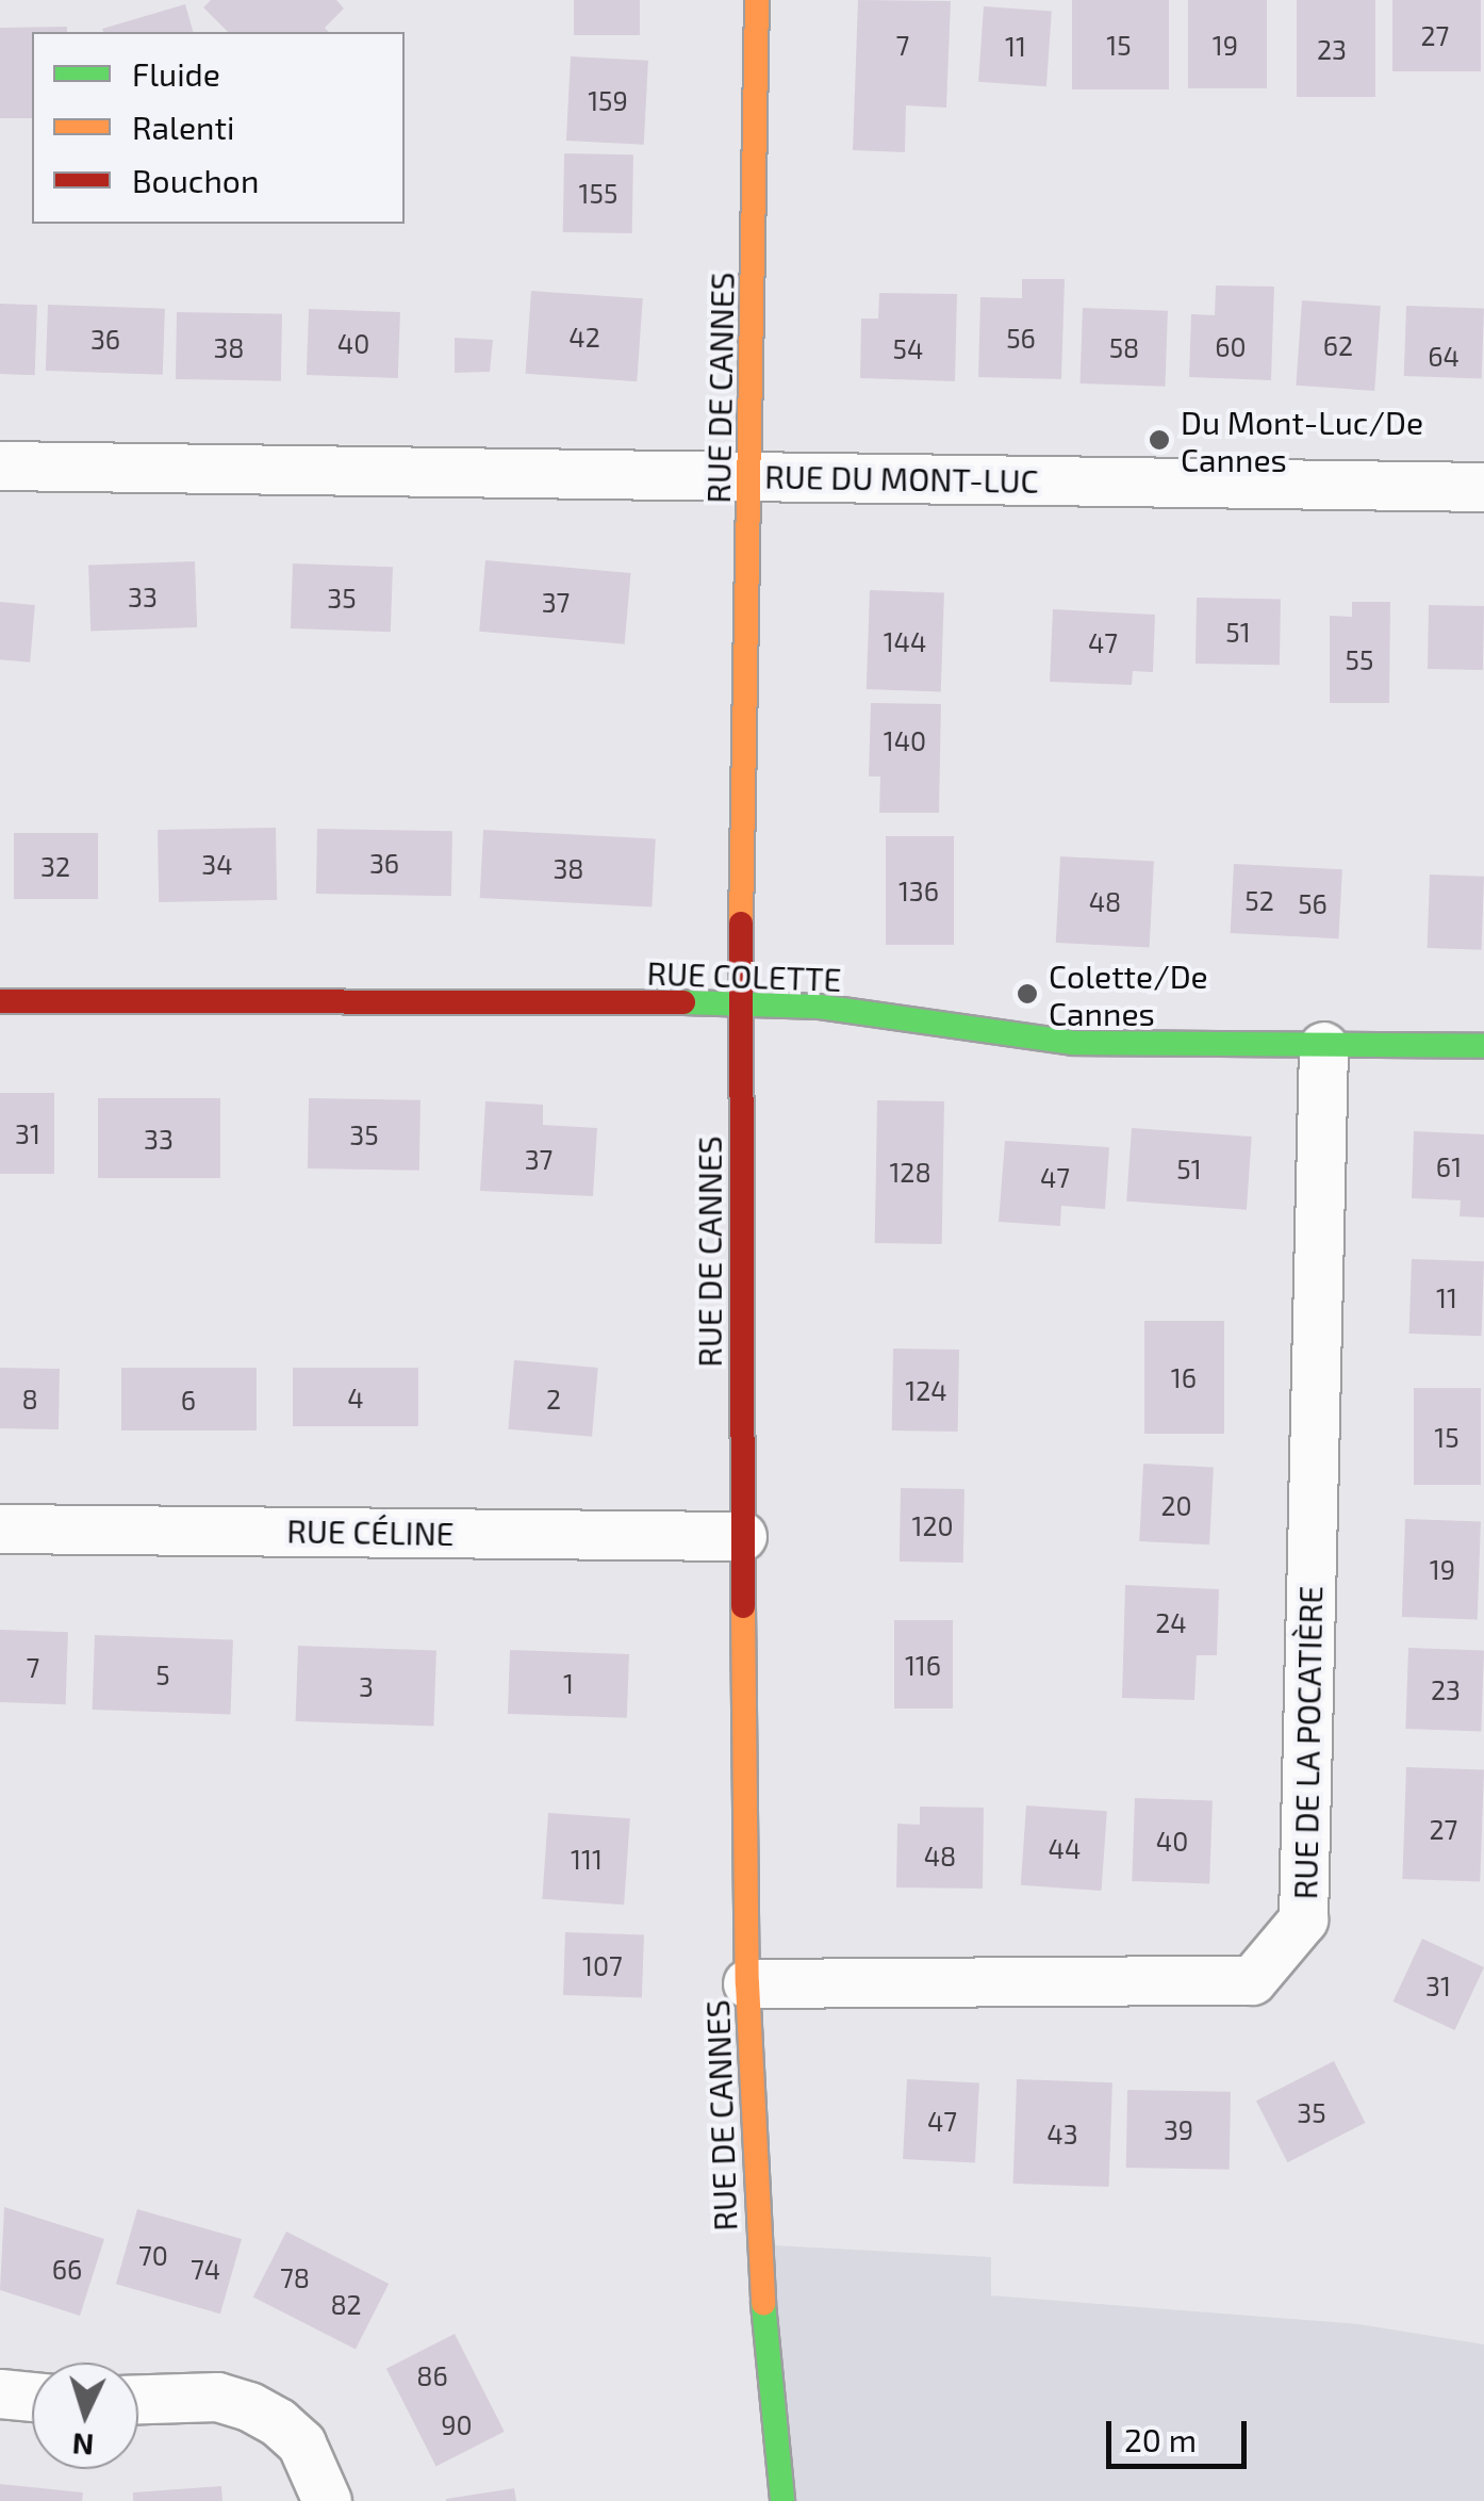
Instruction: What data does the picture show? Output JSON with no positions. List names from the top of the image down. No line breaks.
{"streets":{"street":["RUE DE CANNES","RUE DU MONT-LUC","RUE COLETTE","RUE CÉLINE","RUE DE LA POCATIÈRE"]},"crossings":[["RUE DE CANNES","RUE DU MONT-LUC"],["RUE DE CANNES","RUE COLETTE"],["RUE DE CANNES","RUE CÉLINE"],["RUE DE CANNES","RUE DE LA POCATIÈRE"],["RUE COLETTE","RUE DE LA POCATIÈRE"]],"places":["Du Mont-Luc/De Cannes","Colette/De Cannes"],"house_numbers":["27","7","15","19","11","23","159","155","42","56","36","40","62","60","38","58","54","64","33","35","37","51","144","47","55","140","36","34","32","38","136","52","48","56","31","35","33","37","61","51","128","47","11","16","124","4","8","2","6","15","20","120","19","24","116","7","5","1","3","23","27","40","44","48","111","107","31","35","47","39","43","70","66","74","78","82","86","90"],"legend":["Fluide","Ralenti","Bouchon"],"scale_bar":"20 m","north":"bottom"}
